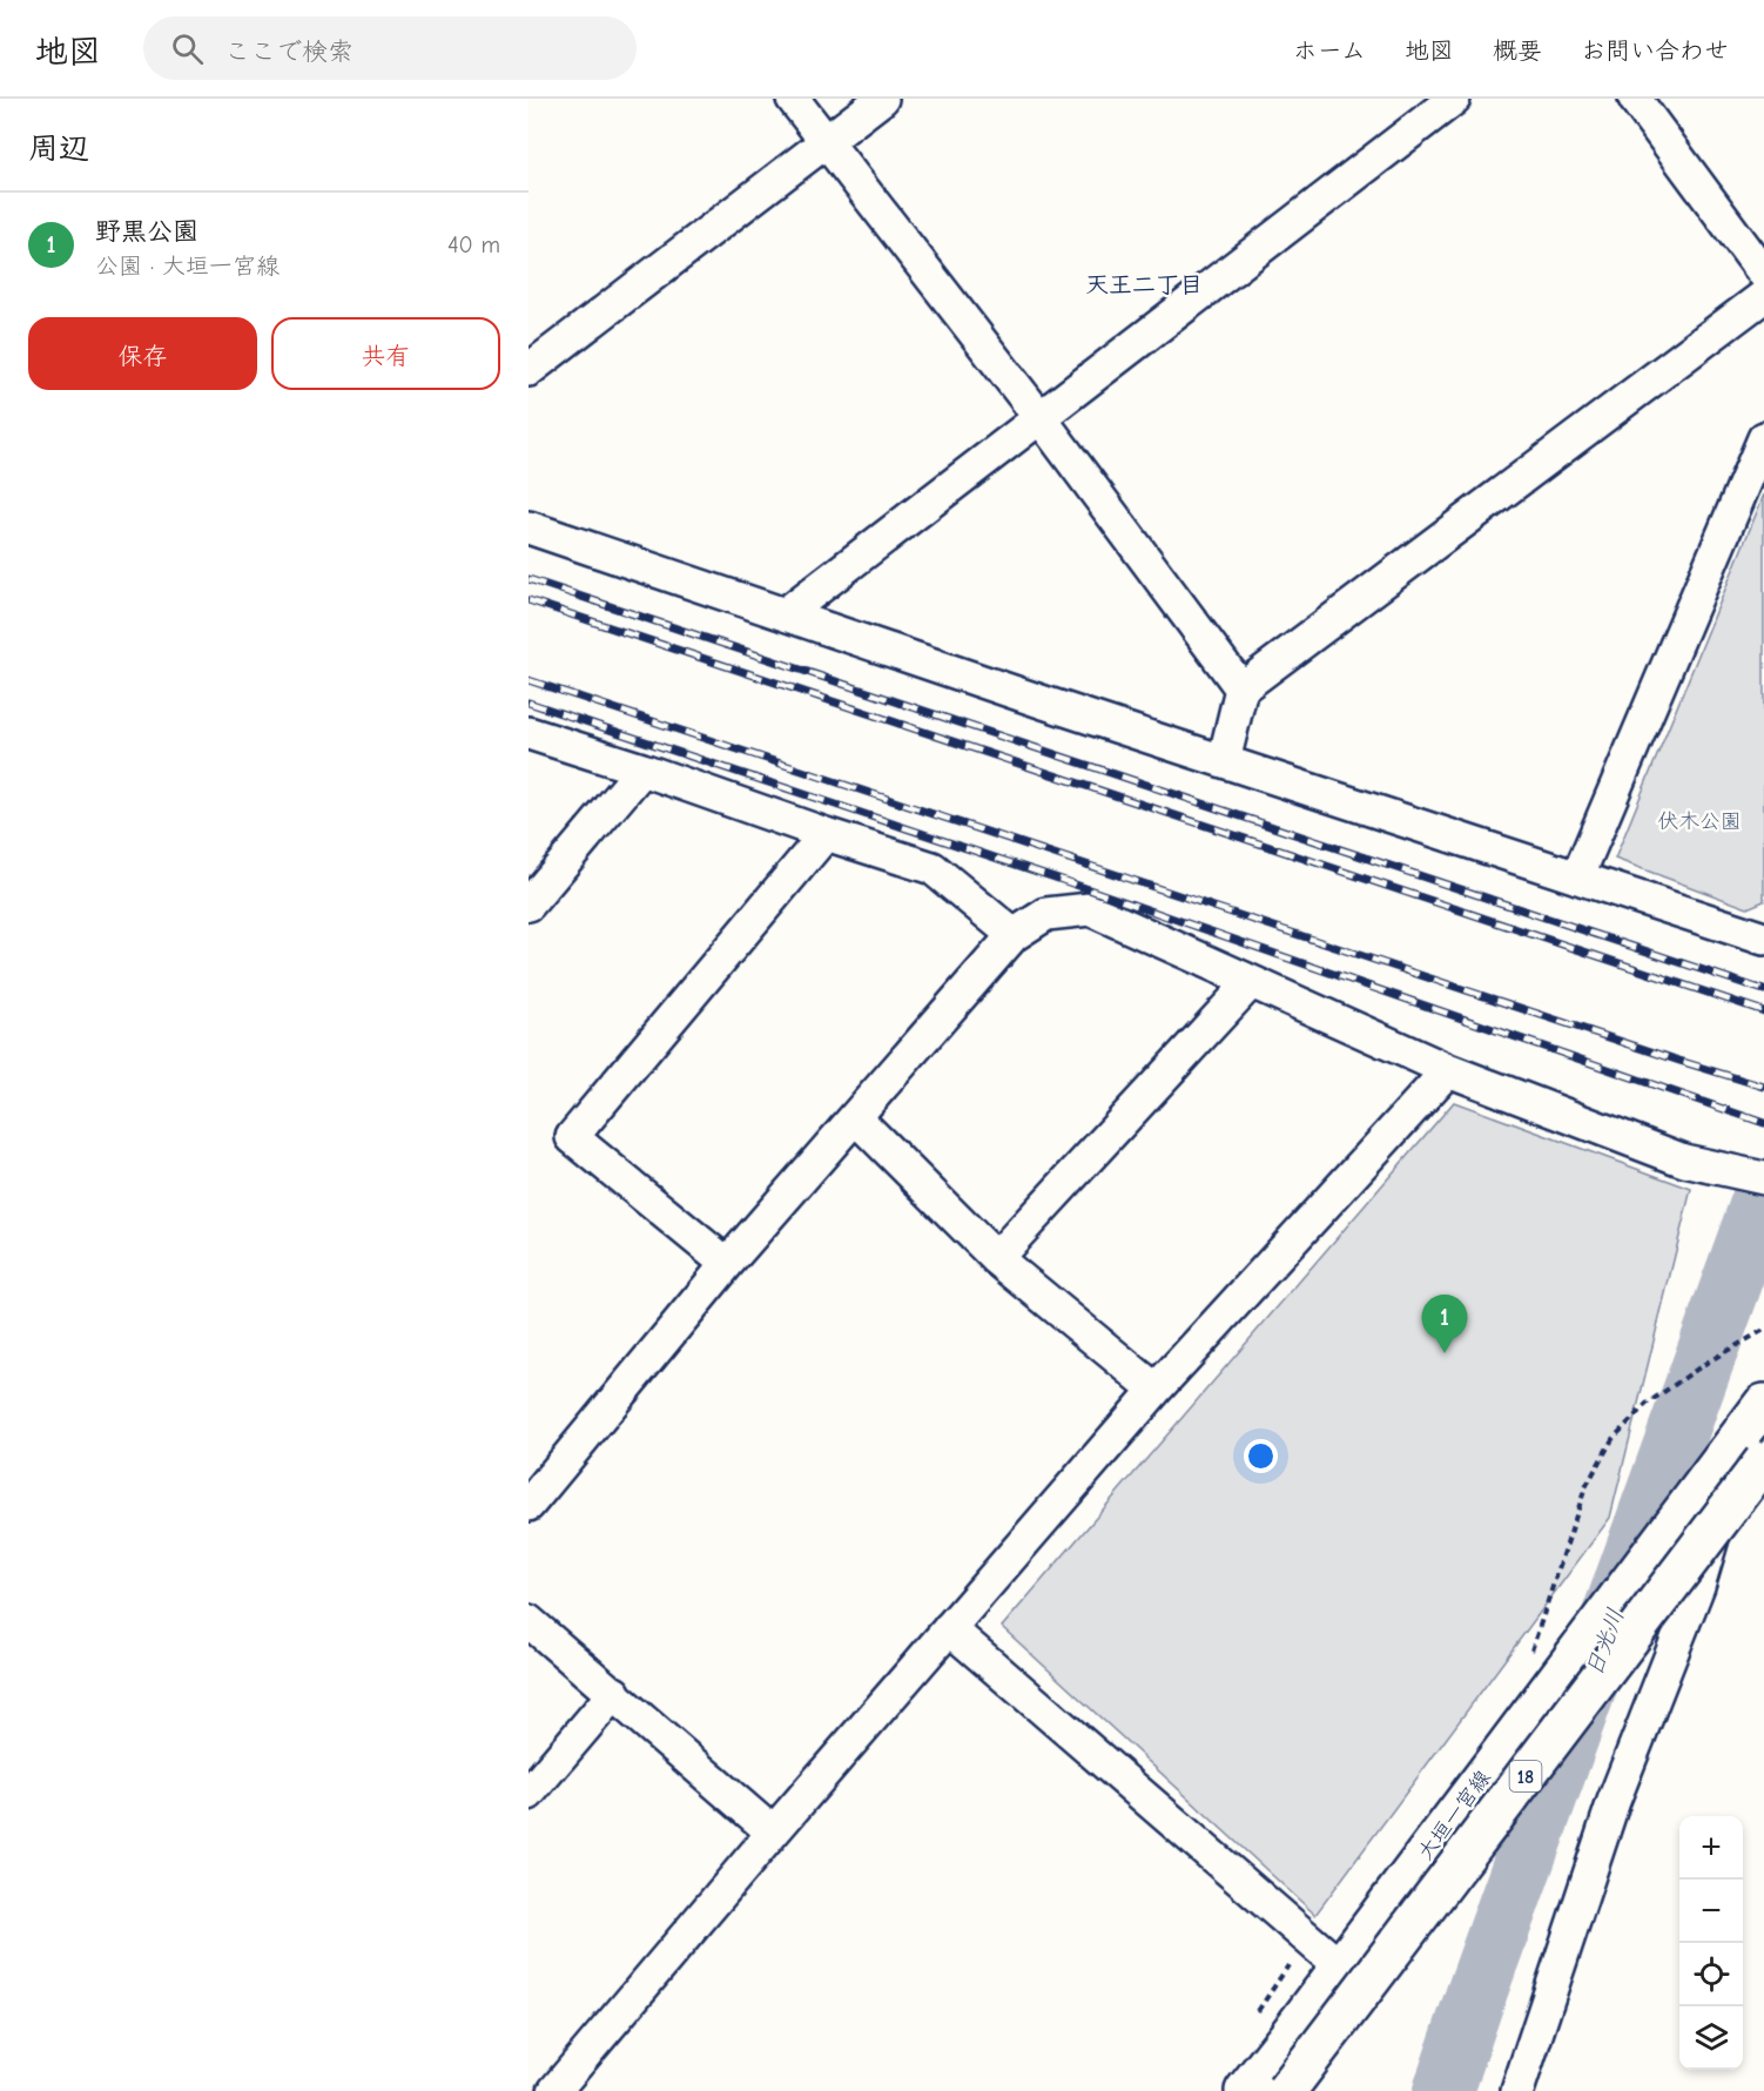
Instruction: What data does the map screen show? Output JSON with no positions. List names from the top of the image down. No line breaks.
{"streets":{"main road":["18","大垣一宮線"]},"districts":["天王二丁目"],"water":["日光川"],"parks":["伏木公園"],"page":{"header":"地図","search":"ここで検索","nav":["ホーム","地図","概要","お問い合わせ"],"heading":"周辺","list":[{"mark":"1","name":"野黒公園","note":"公園 · 大垣一宮線","value":"40 m"}],"buttons":["保存","共有"],"pins":"1","map_buttons":["+","−"]}}
